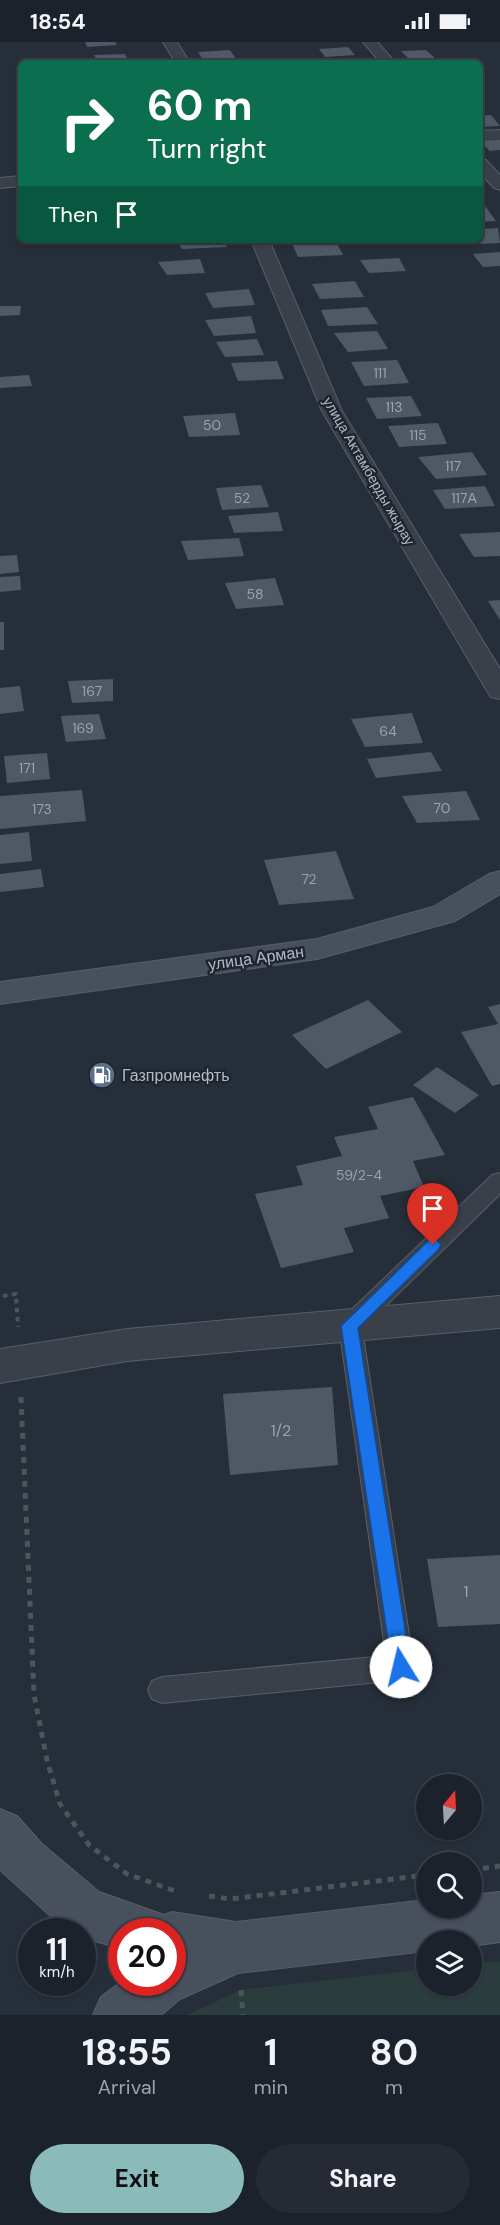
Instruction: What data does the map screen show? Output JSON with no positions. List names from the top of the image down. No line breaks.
{"streets":{"street":["улица Актамберды жырау","улица Арман"]},"places":{"fuel station":["Газпромнефть"]},"house_numbers":["111","113","50","115","117","52","117А","58","167","169","64","171","70","173","72","59/2-4","1/2","1"],"north":"top","page":{"status":"18:54","turn":["60 m","Turn right"],"then":"Then","speed":"11 km/h","limit":"20","eta":["18:55","Arrival","1","min","80","m"],"buttons":["Exit","Share"]}}
